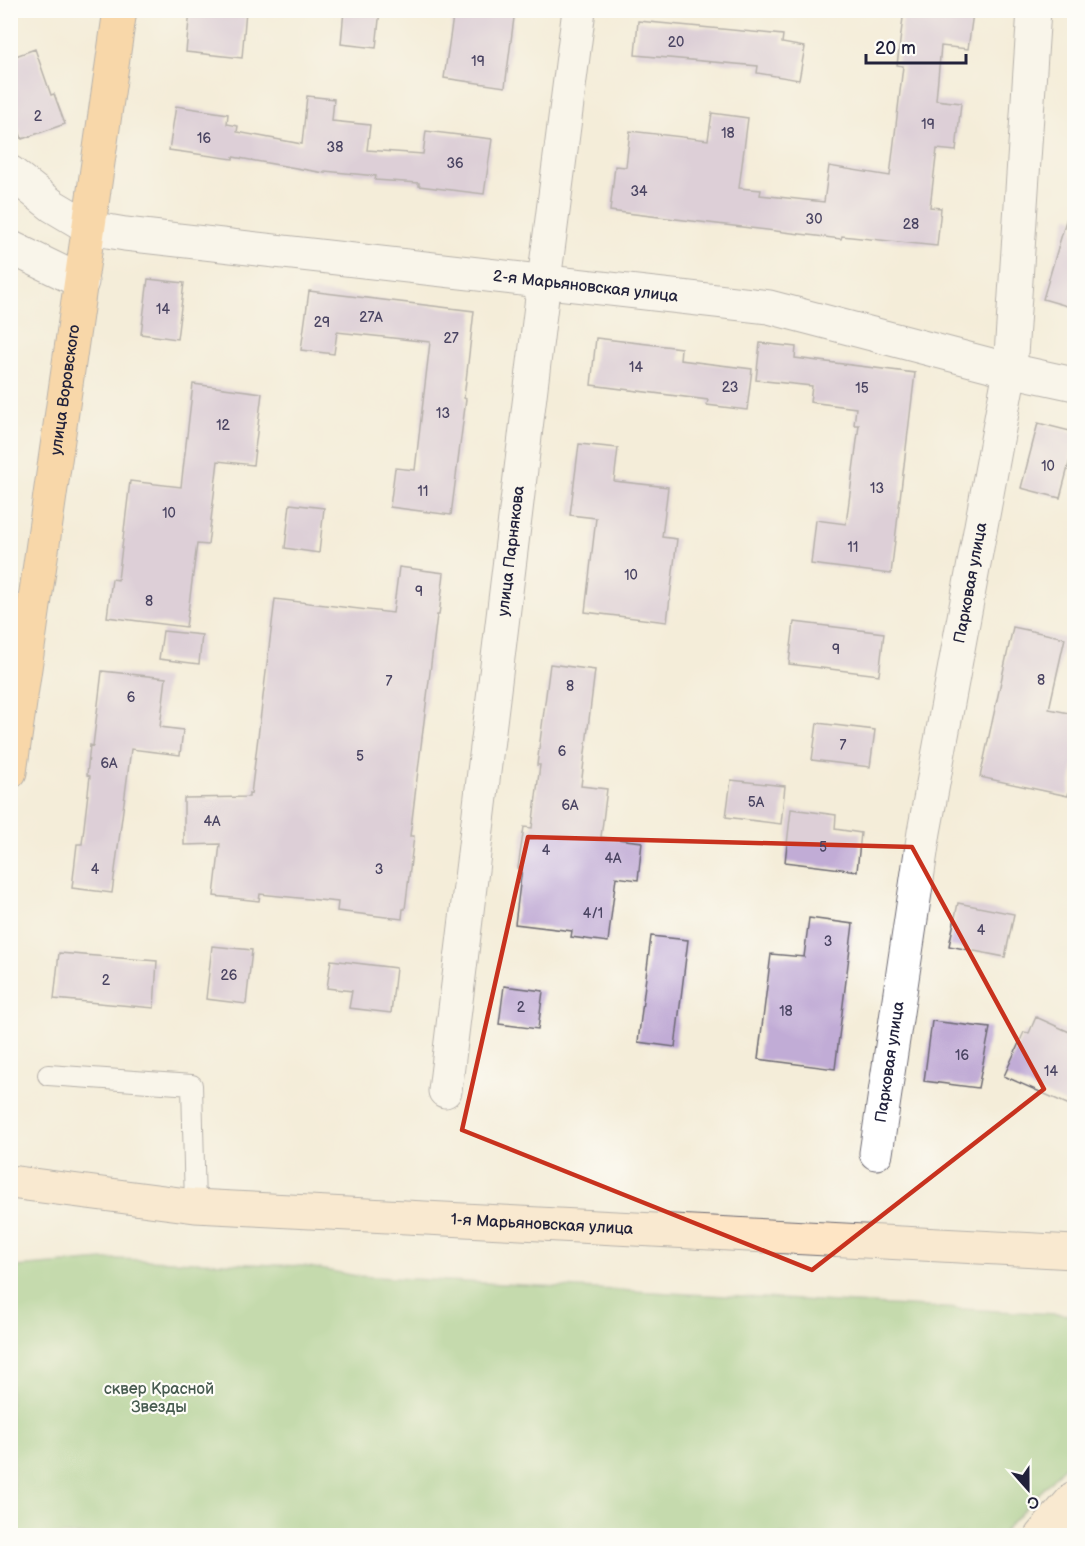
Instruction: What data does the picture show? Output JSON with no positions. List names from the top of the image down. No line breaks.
{"streets":{"main road":["улица Воровского","1-я Марьяновская улица"],"street":["2-я Марьяновская улица","улица Парнякова","Парковая улица"]},"crossings":[["2-я Марьяновская улица","улица Воровского"],["2-я Марьяновская улица","улица Парнякова"],["2-я Марьяновская улица","Парковая улица"]],"parks":["сквер Красной Звезды"],"house_numbers":["20","19","2","19","18","16","38","36","34","30","28","14","27А","29","27","14","23","15","13","12","10","13","11","10","11","10","9","8","9","8","7","8","6","7","6","5","6А","5А","6А","4А","5","4","4А","4","3","4/1","4","3","26","2","2","18","16","14"],"scale_bar":"20 m","north":"bottom"}
